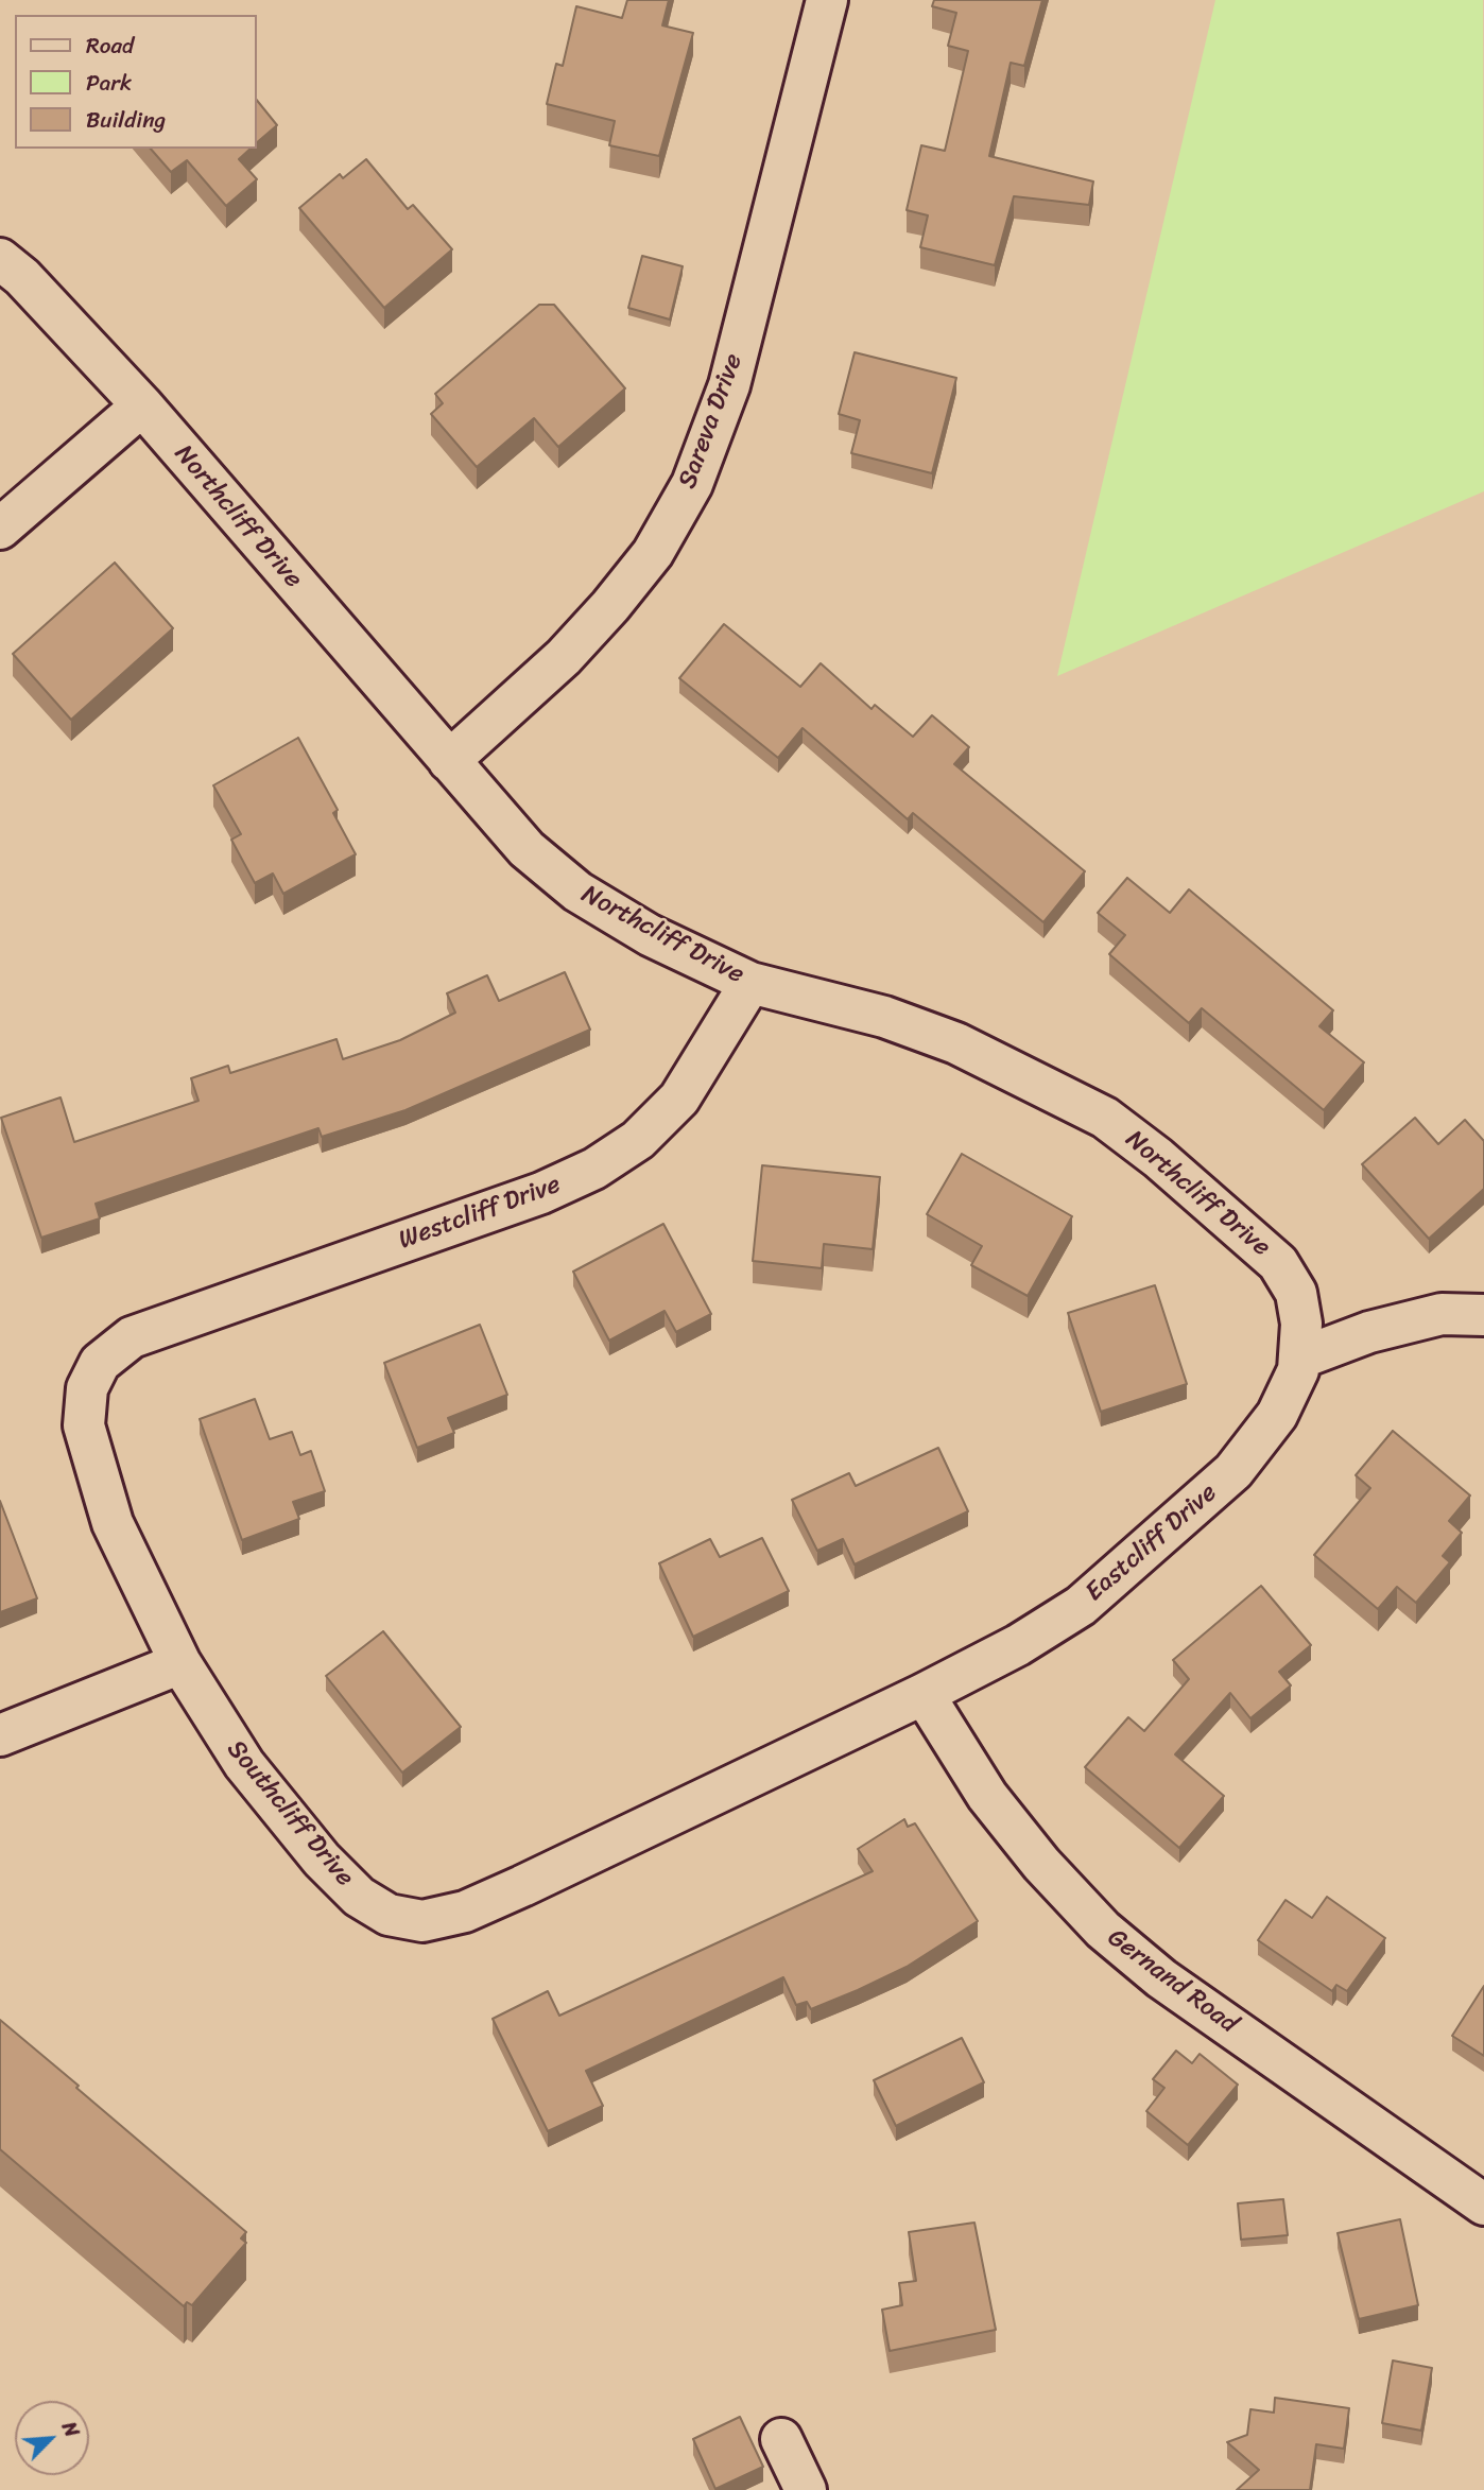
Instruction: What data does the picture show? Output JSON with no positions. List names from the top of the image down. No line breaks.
{"streets":{"street":["Sareva Drive","Northcliff Drive","Westcliff Drive","Eastcliff Drive","Southcliff Drive","Gernand Road"]},"crossings":[["Sareva Drive","Northcliff Drive"],["Northcliff Drive","Westcliff Drive"],["Northcliff Drive","Eastcliff Drive"],["Westcliff Drive","Southcliff Drive"],["Eastcliff Drive","Southcliff Drive"],["Eastcliff Drive","Gernand Road"],["Southcliff Drive","Gernand Road"]],"legend":["Road","Park","Building"],"north":"top right"}
